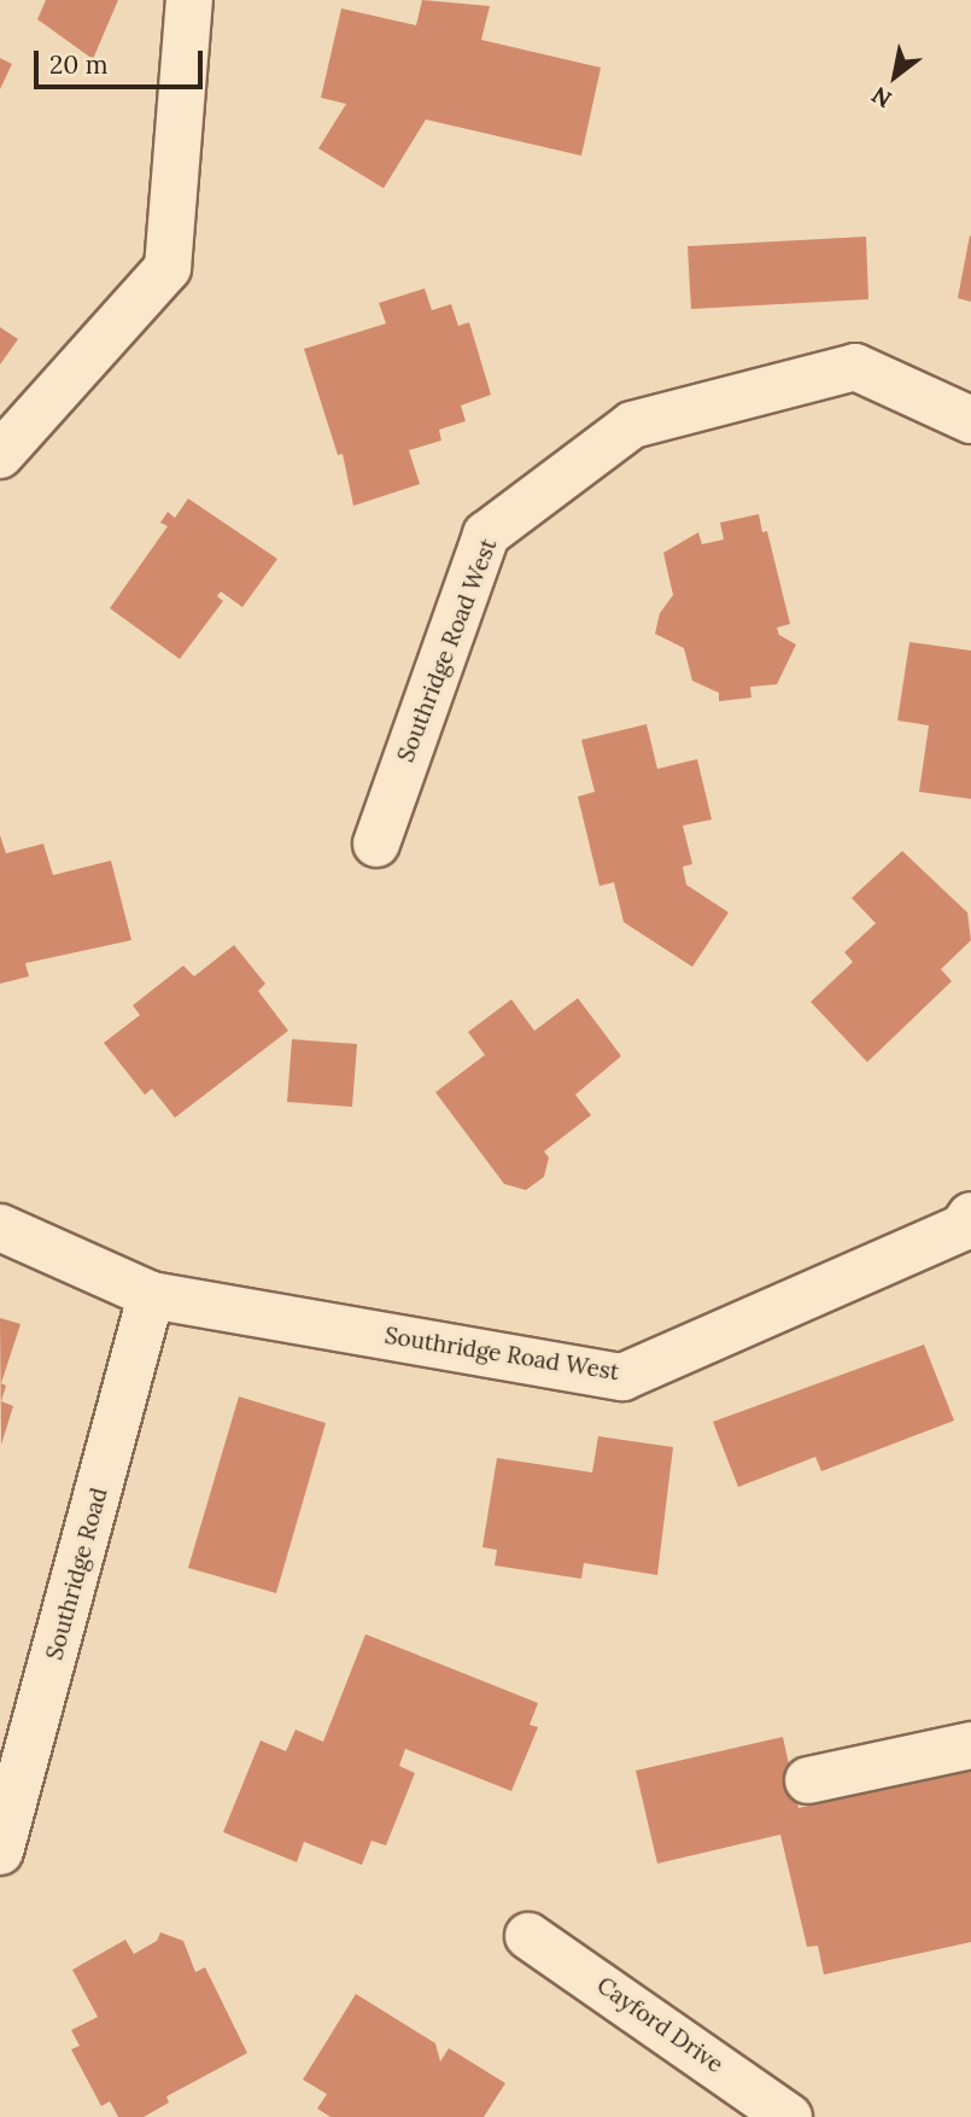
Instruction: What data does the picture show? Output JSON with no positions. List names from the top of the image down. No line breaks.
{"streets":{"street":["Southridge Road West","Southridge Road","Cayford Drive"]},"crossings":[["Southridge Road West","Southridge Road"]],"scale_bar":"20 m","north":"bottom left"}
